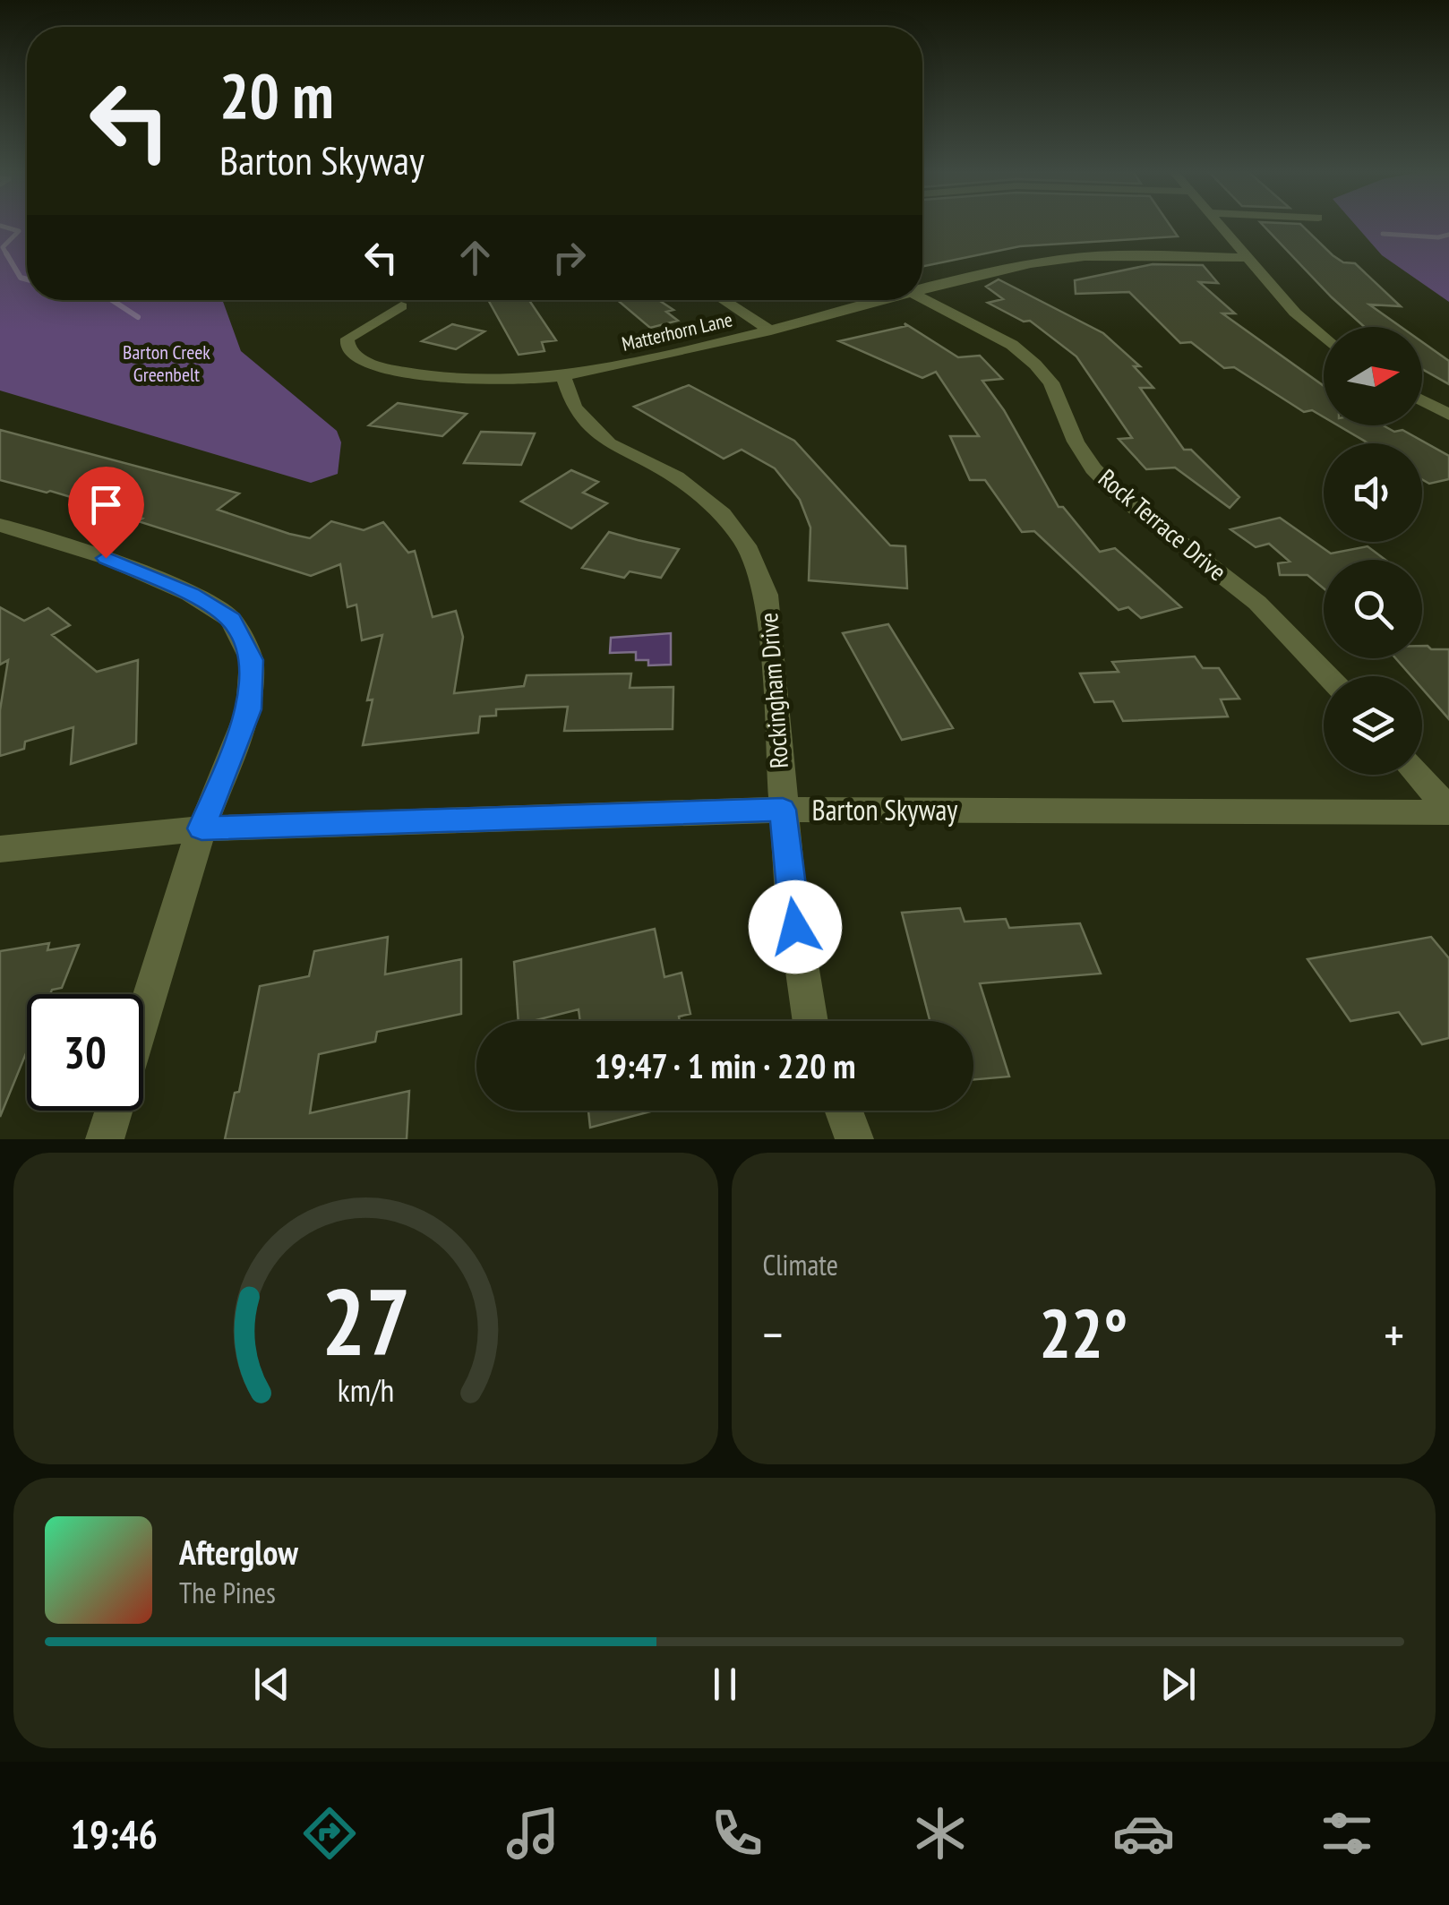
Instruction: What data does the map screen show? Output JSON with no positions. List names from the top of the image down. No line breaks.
{"streets":{"street":["Matterhorn Lane","Rock Terrace Drive","Rockingham Drive","Barton Skyway"]},"crossings":[["Matterhorn Lane","Rockingham Drive"],["Rockingham Drive","Barton Skyway"]],"parks":["Barton Creek Greenbelt"],"north":"right","page":{"turn":["20 m","Barton Skyway"],"limit":"30","trip":"19:47 · 1 min · 220 m","tile":"Climate","heat":["−","22°","+"],"song":["Afterglow","The Pines"],"tabs":"19:46","gauge":["27","km/h"]}}
